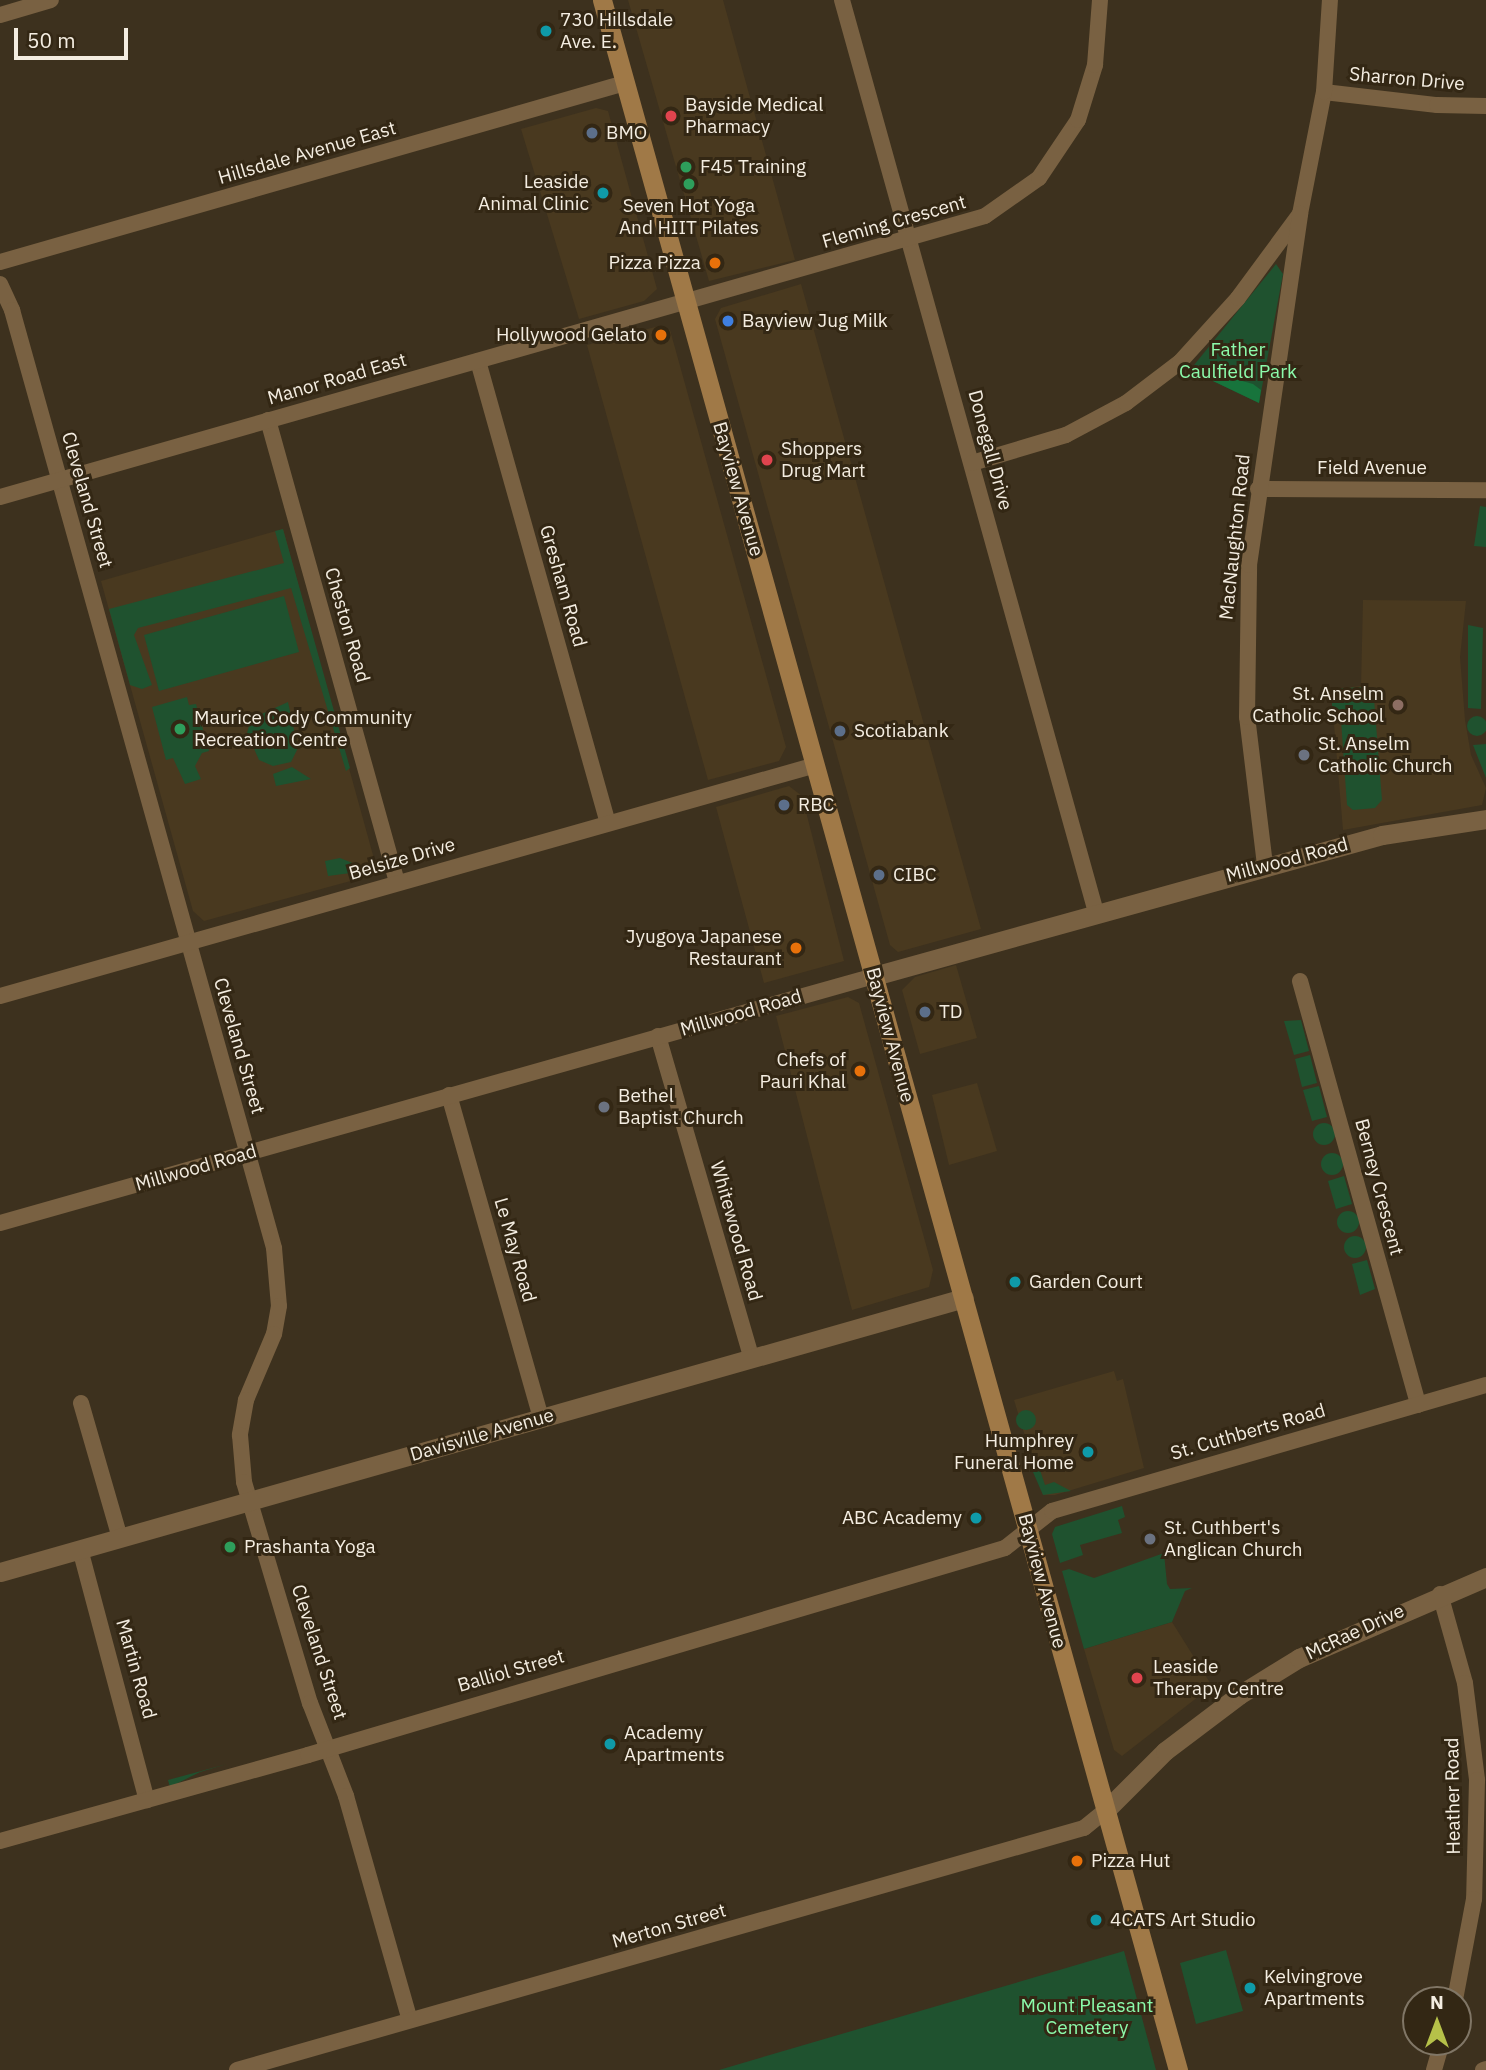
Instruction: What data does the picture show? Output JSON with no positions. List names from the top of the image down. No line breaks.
{"streets":{"main road":["Bayview Avenue"],"street":["Sharron Drive","Hillsdale Avenue East","Fleming Crescent","Manor Road East","Donegall Drive","Field Avenue","Cleveland Street","MacNaughton Road","Gresham Road","Cheston Road","Belsize Drive","Millwood Road","Berney Crescent","Whitewood Road","Le May Road","St. Cuthberts Road","Davisville Avenue","McRae Drive","Martin Road","Balliol Street","Heather Road","Merton Street"]},"crossings":[["Sharron Drive","MacNaughton Road"],["Hillsdale Avenue East","Bayview Avenue"],["Fleming Crescent","Manor Road East"],["Fleming Crescent","Donegall Drive"],["Fleming Crescent","Bayview Avenue"],["Manor Road East","Bayview Avenue"],["Manor Road East","Cleveland Street"],["Manor Road East","Gresham Road"],["Manor Road East","Cheston Road"],["Donegall Drive","Millwood Road"],["Field Avenue","MacNaughton Road"],["Bayview Avenue","Belsize Drive"],["Bayview Avenue","Millwood Road"],["Bayview Avenue","St. Cuthberts Road"],["Bayview Avenue","Davisville Avenue"],["Bayview Avenue","McRae Drive"],["Bayview Avenue","Balliol Street"],["Bayview Avenue","Merton Street"],["Cleveland Street","Belsize Drive"],["Cleveland Street","Millwood Road"],["Cleveland Street","Davisville Avenue"],["Cleveland Street","Balliol Street"],["Cleveland Street","Merton Street"],["MacNaughton Road","Millwood Road"],["Gresham Road","Belsize Drive"],["Cheston Road","Belsize Drive"],["Millwood Road","Whitewood Road"],["Millwood Road","Le May Road"],["Berney Crescent","St. Cuthberts Road"],["Whitewood Road","Davisville Avenue"],["Le May Road","Davisville Avenue"],["St. Cuthberts Road","Balliol Street"],["Davisville Avenue","Martin Road"],["McRae Drive","Heather Road"],["McRae Drive","Merton Street"],["Martin Road","Balliol Street"]],"parks":["Father Caulfield Park","Mount Pleasant Cemetery"],"places":["730 Hillsdale Ave. E.","Bayside Medical Pharmacy","BMO","F45 Training","Seven Hot Yoga And HIIT Pilates","Leaside Animal Clinic","Pizza Pizza","Bayview Jug Milk","Hollywood Gelato","Shoppers Drug Mart","St. Anselm Catholic School","Maurice Cody Community Recreation Centre","Scotiabank","St. Anselm Catholic Church","RBC","CIBC","Jyugoya Japanese Restaurant","TD","Chefs of Pauri Khal","Bethel Baptist Church","Garden Court","Humphrey Funeral Home","ABC Academy","St. Cuthbert's Anglican Church","Prashanta Yoga","Leaside Therapy Centre","Academy Apartments","Pizza Hut","4CATS Art Studio","Kelvingrove Apartments"],"scale_bar":"50 m","north":"top"}
